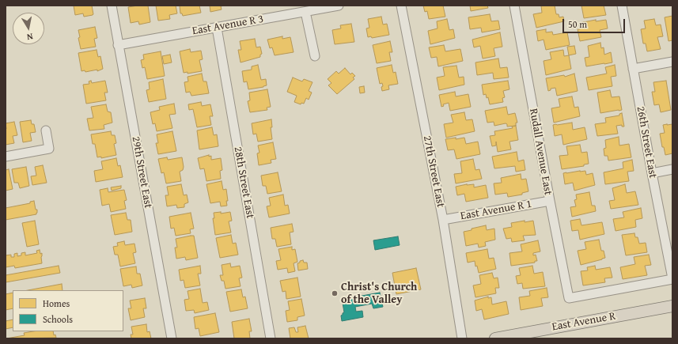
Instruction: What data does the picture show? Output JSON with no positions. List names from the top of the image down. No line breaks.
{"streets":{"main road":["East Avenue R"],"street":["East Avenue R 3","26th Street East","Rudall Avenue East","27th Street East","29th Street East","28th Street East","East Avenue R 1"]},"crossings":[["East Avenue R 3","29th Street East"],["East Avenue R 3","28th Street East"],["26th Street East","Rudall Avenue East"],["Rudall Avenue East","East Avenue R 1"],["27th Street East","East Avenue R 1"]],"places":["Christ's Church of the Valley"],"legend":["Homes","Schools"],"scale_bar":"50 m","north":"bottom"}
